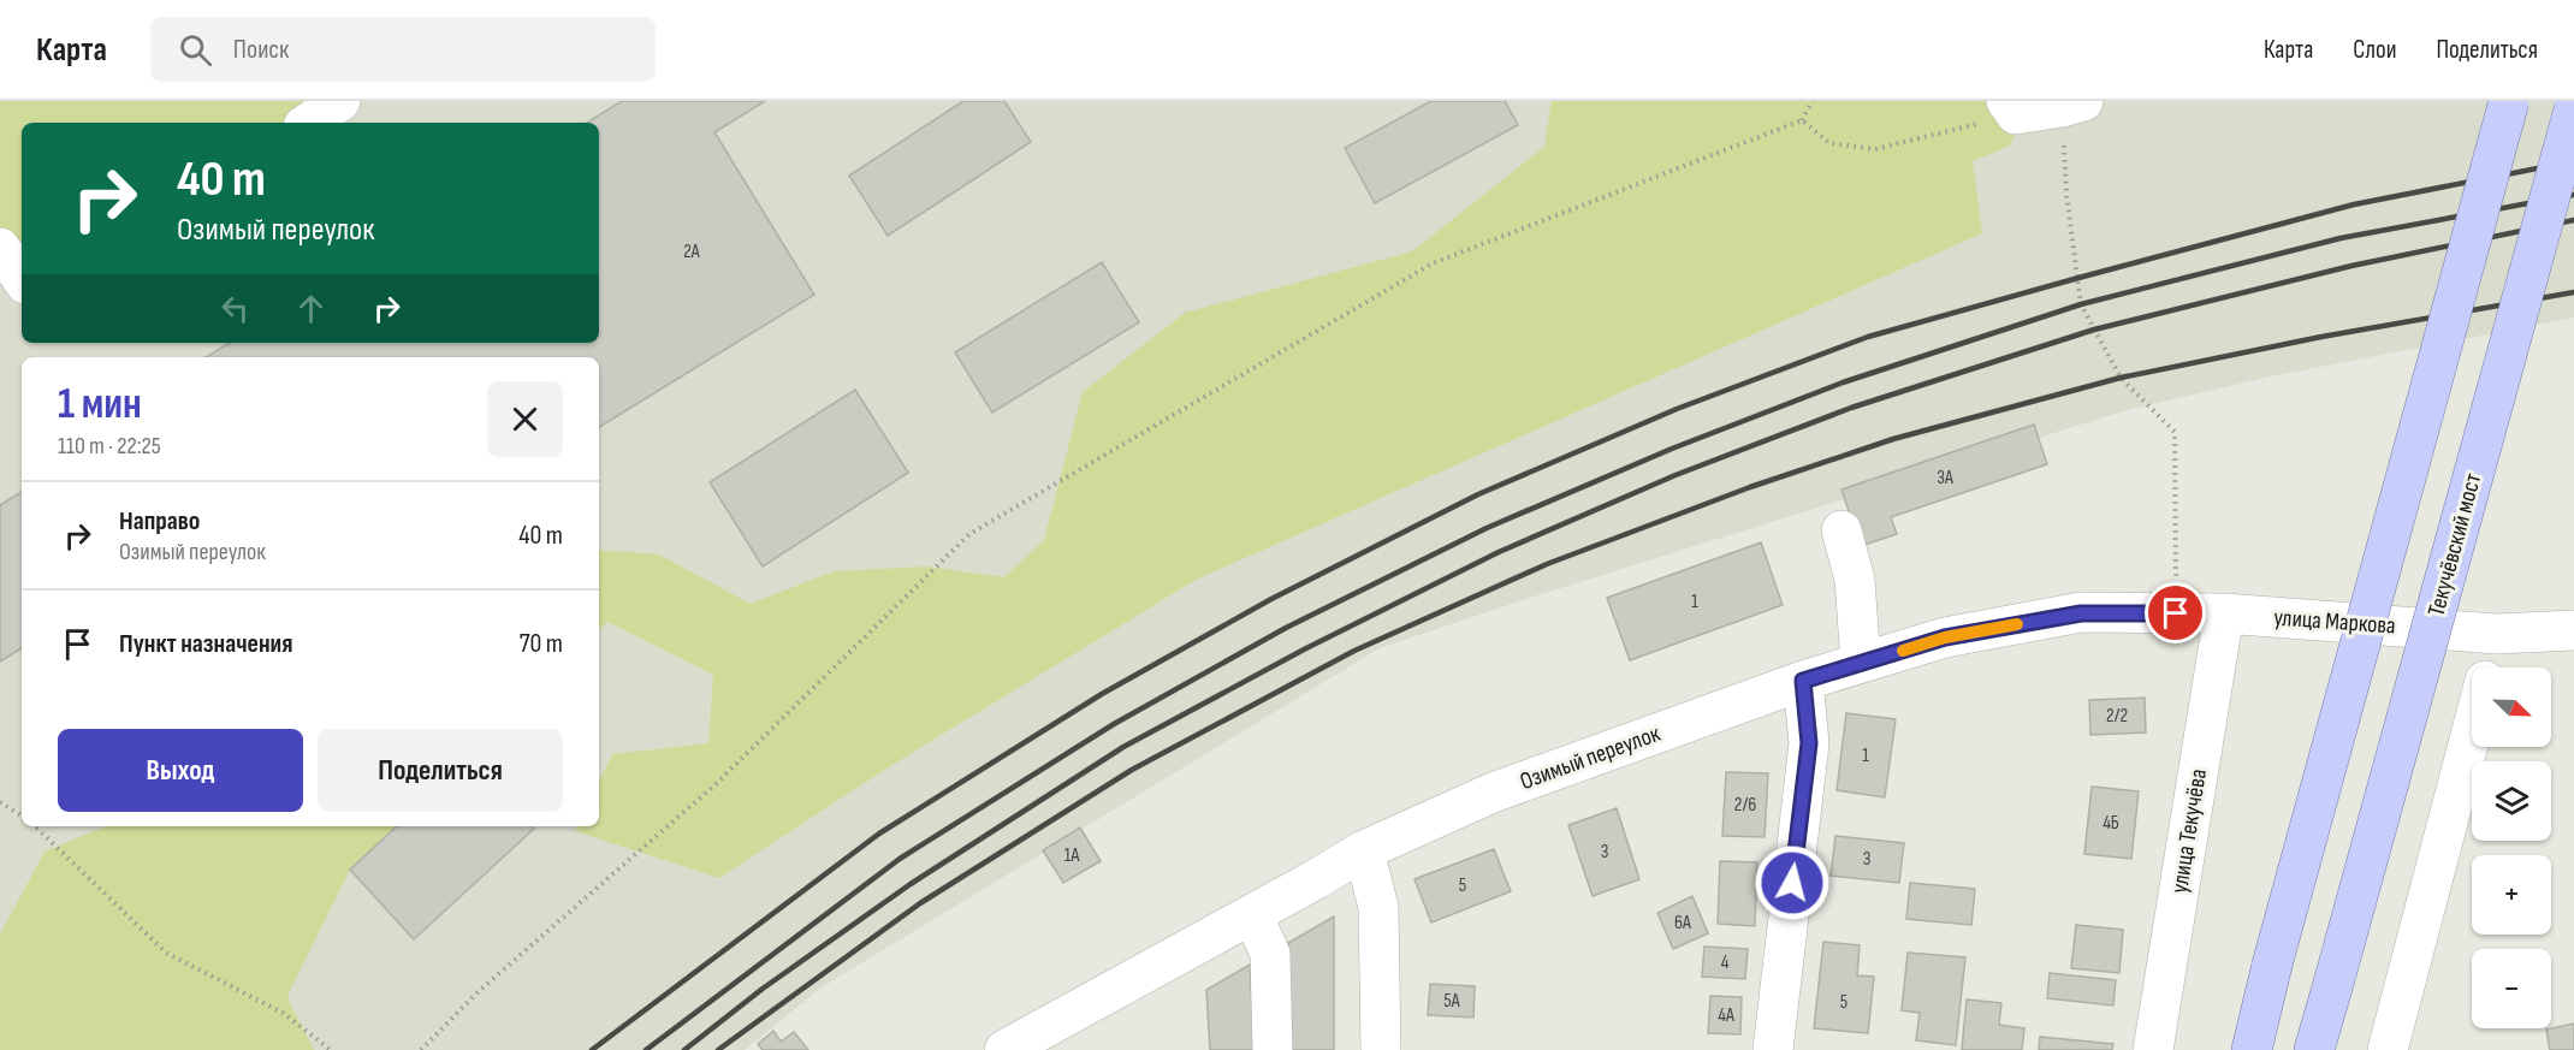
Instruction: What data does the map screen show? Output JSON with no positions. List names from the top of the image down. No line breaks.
{"streets":{"main road":["Текучёвский мост"],"street":["улица Маркова","Озимый переулок","улица Текучёва"]},"crossings":[["улица Маркова","Озимый переулок"],["улица Маркова","улица Текучёва"],["Озимый переулок","улица Текучёва"]],"house_numbers":["2А","3А","1","2/2","1","2/6","4Б","3","1А","3","5","6А","4","5А","5","4А"],"north":"bottom right","page":{"header":"Карта","search":"Поиск","nav":["Карта","Слои","Поделиться"],"turn":["40 m","Озимый переулок"],"heading":["1 мин","110 m · 22:25"],"list":[{"name":"Направо","note":"Озимый переулок","value":"40 m"},{"name":"Пункт назначения","value":"70 m"}],"map_buttons":["+","−"],"buttons":["Выход","Поделиться"]}}
